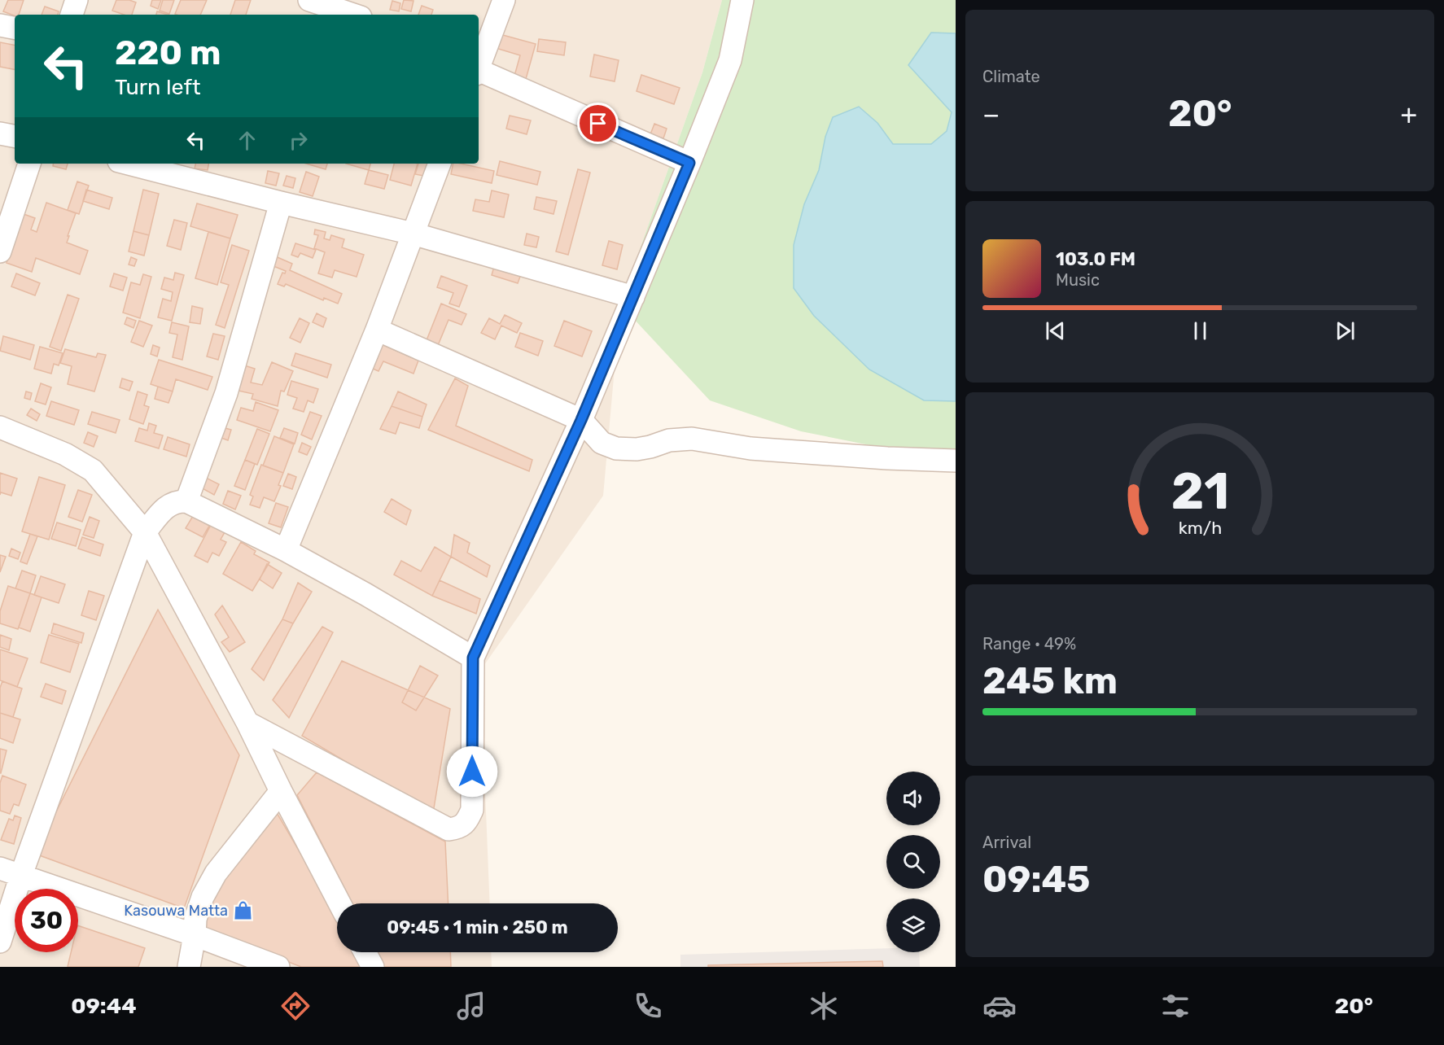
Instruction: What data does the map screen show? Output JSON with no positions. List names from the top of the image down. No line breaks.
{"places":{"shop":["Kasouwa Matta"]},"page":{"tile":["Climate",["Range · 49%","245 km"],["Arrival","09:45"]],"turn":["220 m","Turn left"],"heat":["−","20°","+"],"song":["103.0 FM","Music"],"limit":"30","trip":"09:45 · 1 min · 250 m","tabs":["09:44","20°"],"gauge":["21","km/h"]}}
